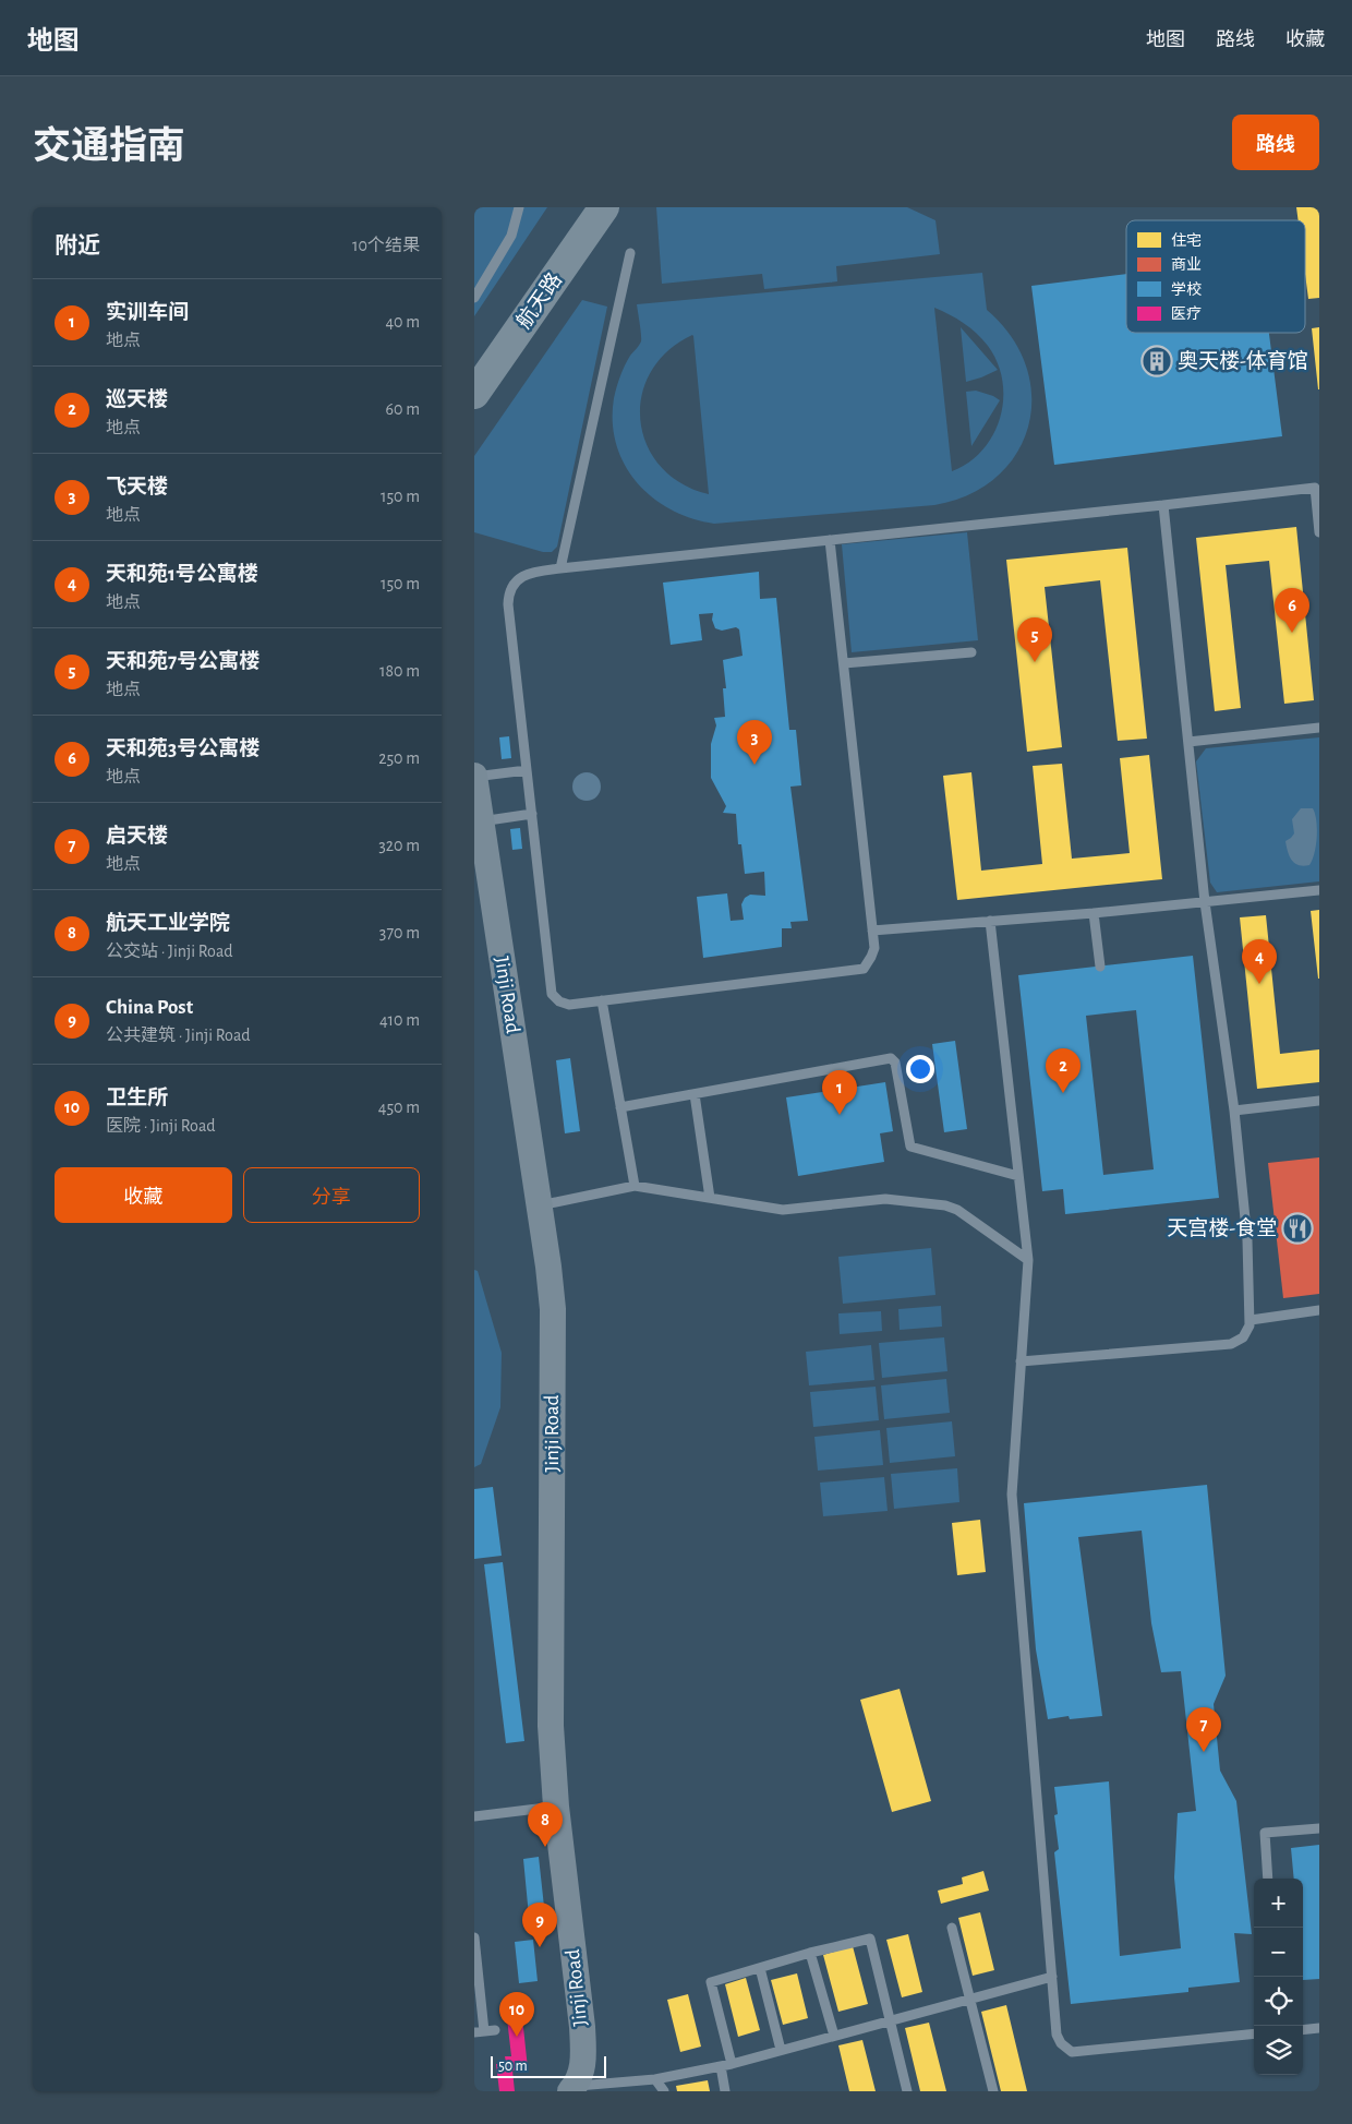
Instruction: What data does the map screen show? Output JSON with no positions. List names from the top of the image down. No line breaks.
{"streets":{"main road":["航天路","Jinji Road"]},"places":{"building":["奥天楼-体育馆"],"restaurant":["天宫楼-食堂"]},"legend":["住宅","商业","学校","医疗"],"scale_bar":"50 m","page":{"header":"地图","nav":["地图","路线","收藏"],"title":"交通指南","buttons":["路线",["收藏","分享"]],"heading":["附近","10个结果"],"list":[{"mark":"1","name":"实训车间","note":"地点","value":"40 m"},{"mark":"2","name":"巡天楼","note":"地点","value":"60 m"},{"mark":"3","name":"飞天楼","note":"地点","value":"150 m"},{"mark":"4","name":"天和苑1号公寓楼","note":"地点","value":"150 m"},{"mark":"5","name":"天和苑7号公寓楼","note":"地点","value":"180 m"},{"mark":"6","name":"天和苑3号公寓楼","note":"地点","value":"250 m"},{"mark":"7","name":"启天楼","note":"地点","value":"320 m"},{"mark":"8","name":"航天工业学院","note":"公交站 · Jinji Road","value":"370 m"},{"mark":"9","name":"China Post","note":"公共建筑 · Jinji Road","value":"410 m"},{"mark":"10","name":"卫生所","note":"医院 · Jinji Road","value":"450 m"}],"pins":["6","5","3","4","2","1","7","8","9","10"],"map_buttons":["+","−"],"scale":"50 m"}}
